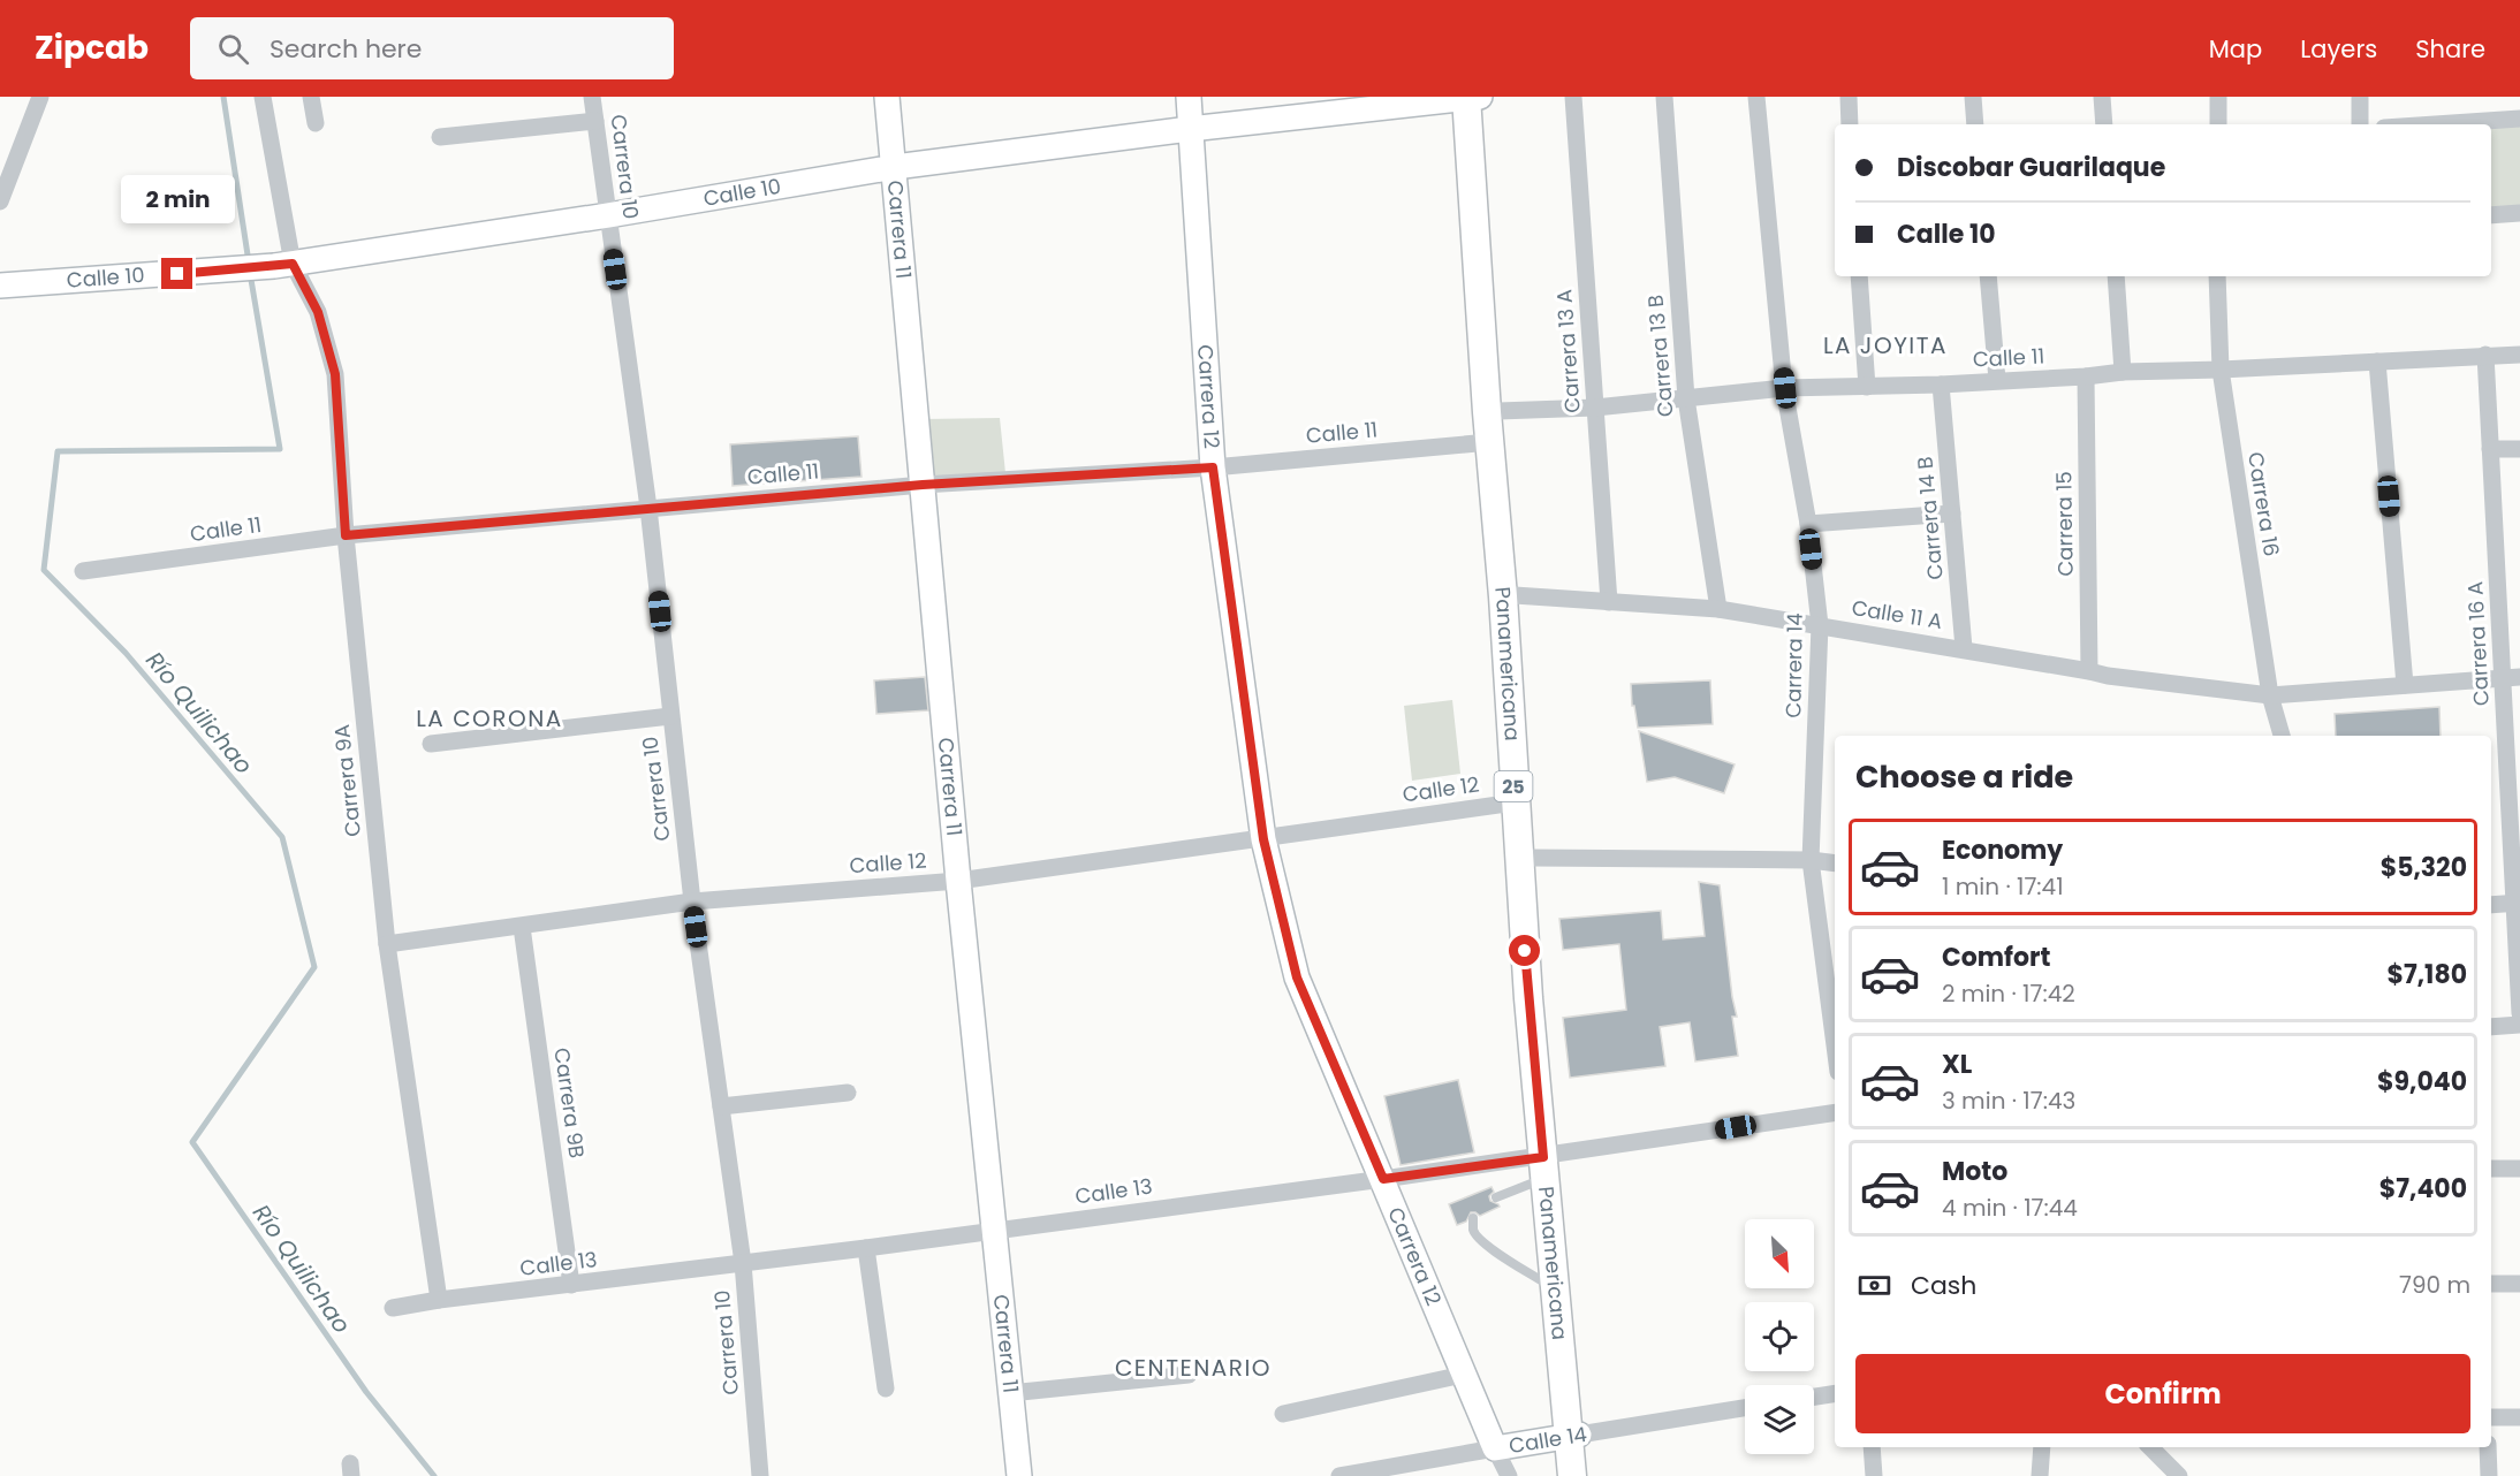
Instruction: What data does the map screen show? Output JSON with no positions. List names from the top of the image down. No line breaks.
{"streets":{"main road":["Panamericana","25"],"street":["Carrera 10","Calle 10","Carrera 11","Carrera 13 A","Carrera 13 B","Calle 11","Carrera 12","Carrera 16","Carrera 14 B","Carrera 15","Calle 11 A","Carrera 16 A","Carrera 14","Carrera 9A","Calle 12","Carrera 9B","Calle 13","Calle 14"]},"crossings":[["Carrera 10","Calle 10"],["Carrera 10","Calle 11"],["Carrera 10","Calle 12"],["Carrera 10","Calle 13"],["Calle 10","Carrera 11"],["Calle 10","Carrera 12"],["Calle 10","Panamericana"],["Calle 10","Carrera 9A"],["Carrera 11","Calle 11"],["Carrera 11","Calle 12"],["Carrera 11","Calle 13"],["Carrera 13 A","Calle 11"],["Carrera 13 A","Calle 11 A"],["Carrera 13 B","Calle 11"],["Carrera 13 B","Calle 11 A"],["Calle 11","Carrera 12"],["Calle 11","Carrera 16"],["Calle 11","Carrera 14 B"],["Calle 11","Carrera 15"],["Calle 11","Carrera 16 A"],["Calle 11","Panamericana"],["Calle 11","Carrera 14"],["Calle 11","Carrera 9A"],["Carrera 12","Calle 12"],["Carrera 12","Calle 13"],["Carrera 12","Calle 14"],["Carrera 16","Calle 11 A"],["Carrera 14 B","Calle 11 A"],["Carrera 15","Calle 11 A"],["Calle 11 A","Carrera 16 A"],["Calle 11 A","Panamericana"],["Calle 11 A","Carrera 14"],["Panamericana","Calle 12"],["Panamericana","Calle 13"],["Panamericana","Calle 14"],["Carrera 9A","Calle 12"],["Carrera 9A","Calle 13"],["Calle 12","Carrera 9B"],["Carrera 9B","Calle 13"]],"districts":["LA JOYITA","LA CORONA","CENTENARIO"],"water":["Río Quilichao"],"north":"bottom right","page":{"header":"Zipcab","search":"Search here","nav":["Map","Layers","Share"],"banner":["Discobar Guarilaque","Calle 10"],"bubble":"2 min","heading":"Choose a ride","list":[{"name":"Economy","note":"1 min · 17:41","value":"$5,320"},{"name":"Comfort","note":"2 min · 17:42","value":"$7,180"},{"name":"XL","note":"3 min · 17:43","value":"$9,040"},{"name":"Moto","note":"4 min · 17:44","value":"$7,400"}],"pay":["Cash","790 m"],"buttons":"Confirm"}}
